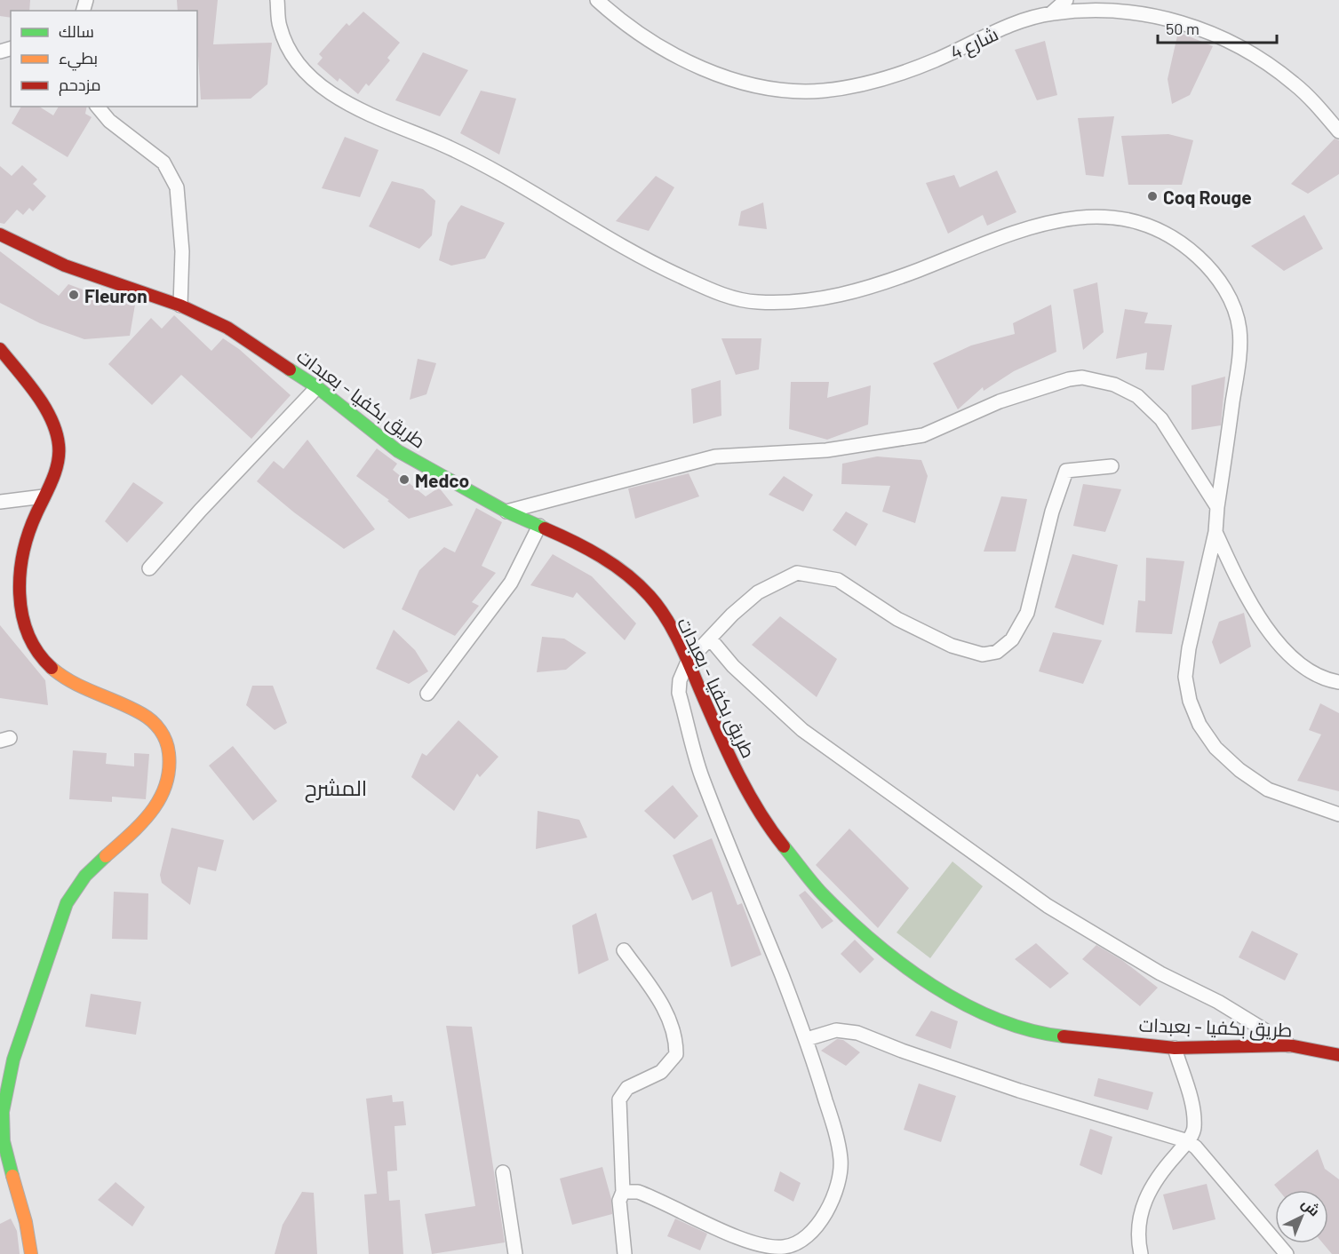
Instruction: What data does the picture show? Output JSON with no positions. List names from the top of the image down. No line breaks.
{"streets":{"main road":["طريق بكفيا - بعبدات"],"street":["شارع 4"]},"districts":["المشرح"],"places":["Coq Rouge","Fleuron","Medco"],"legend":["سالك","بطيء","مزدحم"],"scale_bar":"50 m","north":"top right"}
